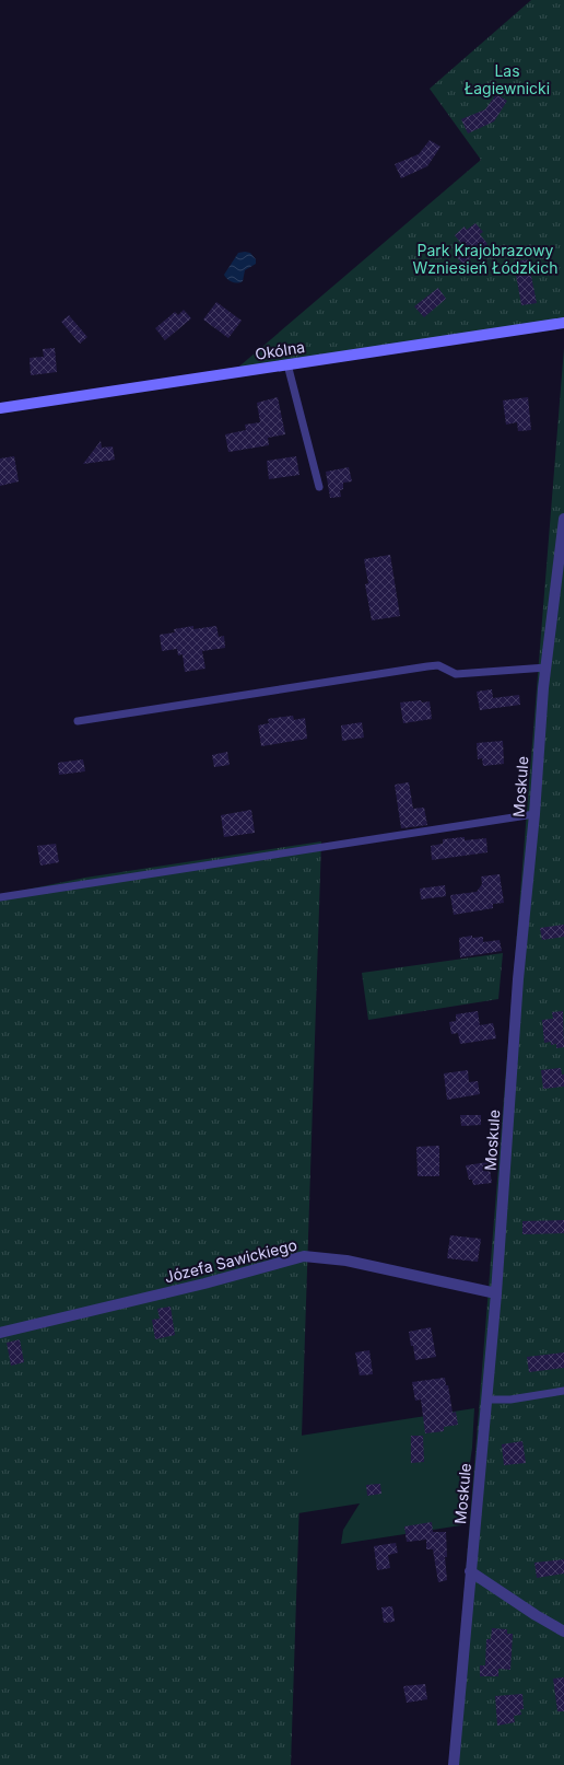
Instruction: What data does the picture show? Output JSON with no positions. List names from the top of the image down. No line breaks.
{"streets":{"street":["Okólna","Moskule","Józefa Sawickiego"]},"crossings":[["Moskule","Józefa Sawickiego"]],"parks":["Las Łagiewnicki","Park Krajobrazowy Wzniesień Łódzkich"]}
